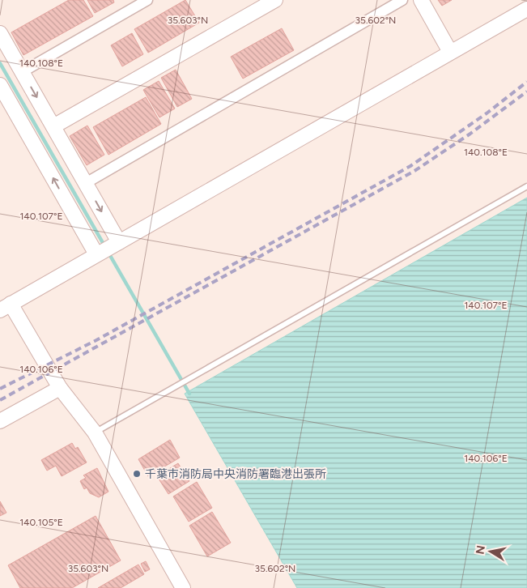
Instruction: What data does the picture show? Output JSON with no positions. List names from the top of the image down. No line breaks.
{"places":["千葉市消防局中央消防署臨港出張所"],"north":"left","coordinates":["35.603°N","35.602°N","140.108°E","140.107°E","140.106°E","140.105°E"]}
